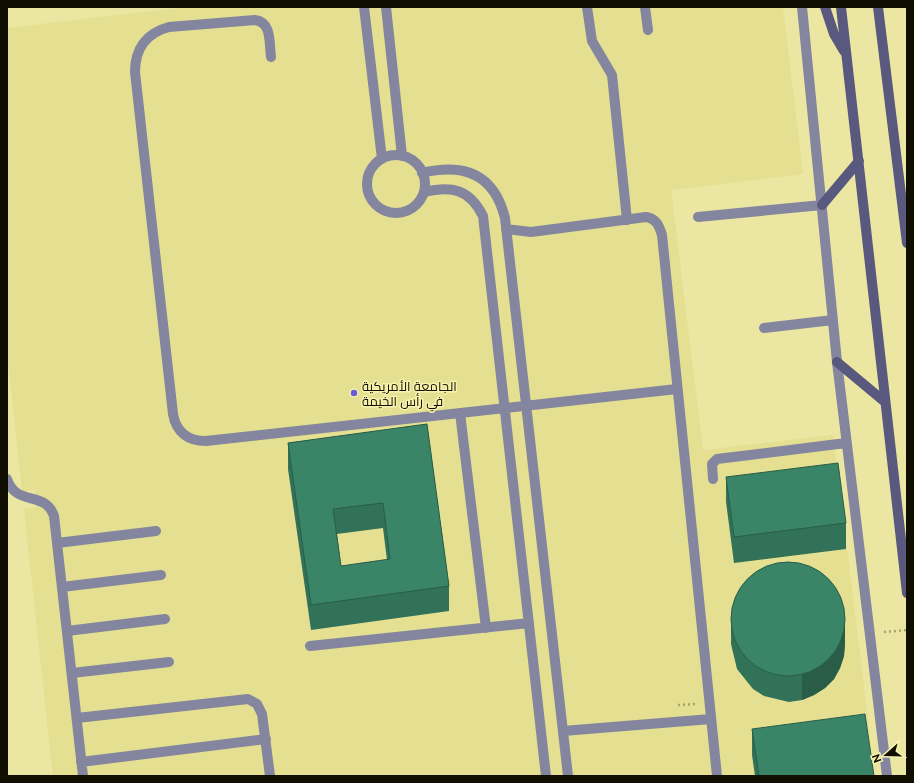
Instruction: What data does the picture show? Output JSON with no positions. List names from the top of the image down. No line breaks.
{"places":["الجامعة الأمريكية في رأس الخيمة"],"north":"left"}
